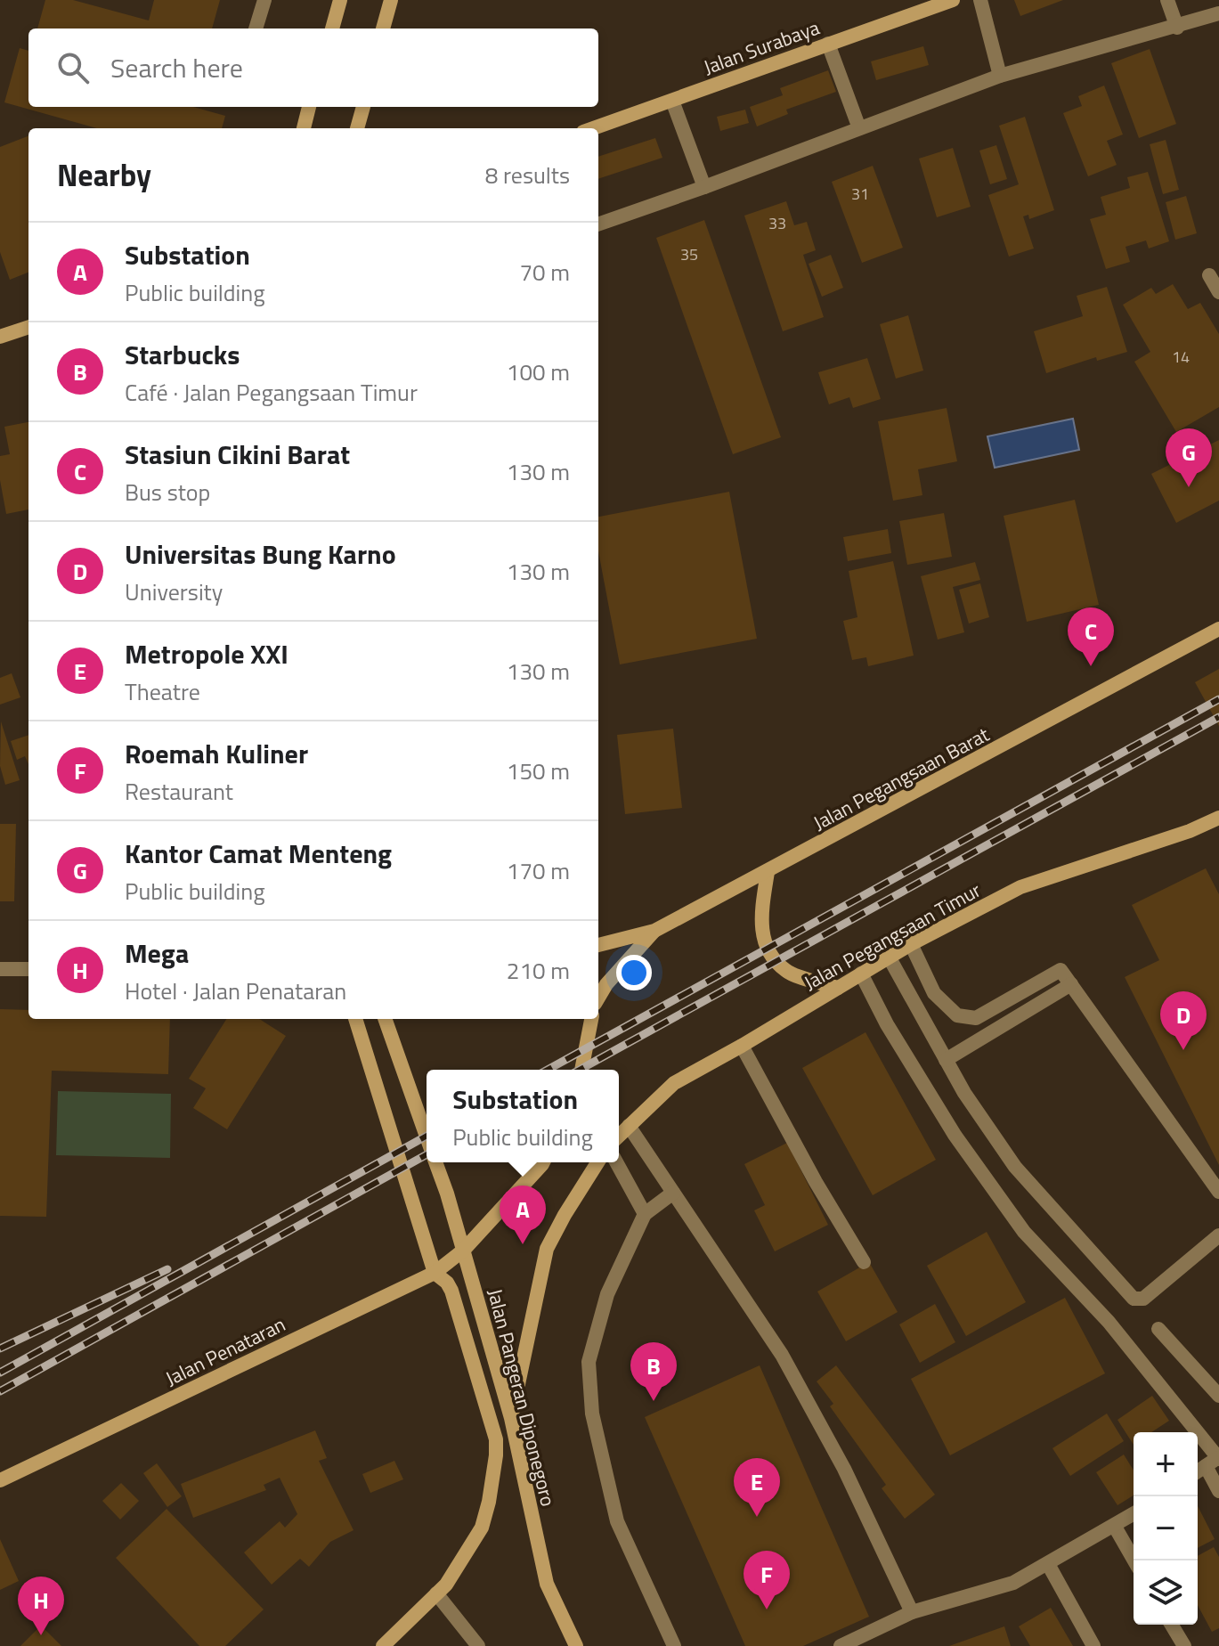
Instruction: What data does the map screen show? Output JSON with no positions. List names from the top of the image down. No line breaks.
{"streets":{"main road":["Jalan Surabaya","Jalan Pegangsaan Barat","Jalan Pegangsaan Timur","Jalan Penataran","Jalan Pangeran Diponegoro"]},"crossings":[["Jalan Penataran","Jalan Pangeran Diponegoro"]],"house_numbers":["31","33","35","14"],"page":{"search":"Search here","heading":["Nearby","8 results"],"list":[{"mark":"A","name":"Substation","note":"Public building","value":"70 m"},{"mark":"B","name":"Starbucks","note":"Café · Jalan Pegangsaan Timur","value":"100 m"},{"mark":"C","name":"Stasiun Cikini Barat","note":"Bus stop","value":"130 m"},{"mark":"D","name":"Universitas Bung Karno","note":"University","value":"130 m"},{"mark":"E","name":"Metropole XXI","note":"Theatre","value":"130 m"},{"mark":"F","name":"Roemah Kuliner","note":"Restaurant","value":"150 m"},{"mark":"G","name":"Kantor Camat Menteng","note":"Public building","value":"170 m"},{"mark":"H","name":"Mega","note":"Hotel · Jalan Penataran","value":"210 m"}],"pins":["G","C","D","A","B","E","F","H"],"popup":["Substation","Public building"],"map_buttons":["+","−"]}}
